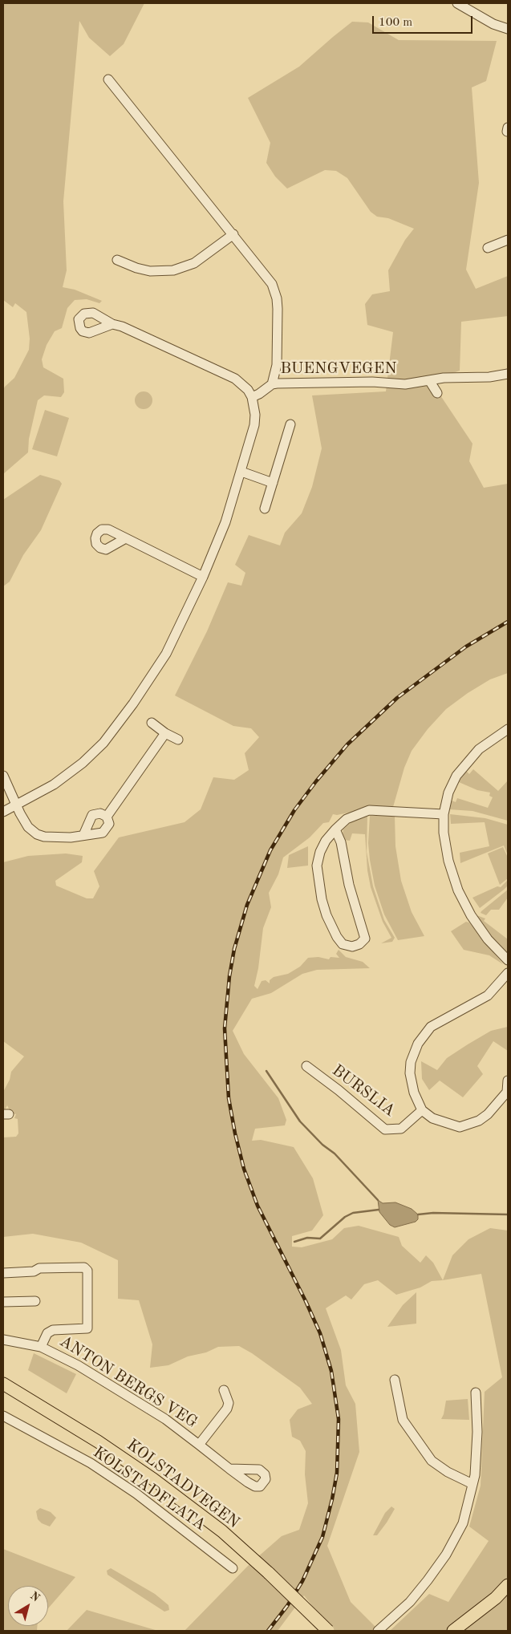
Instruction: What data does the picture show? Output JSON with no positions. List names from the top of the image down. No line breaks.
{"streets":{"main road":["KOLSTADVEGEN"],"street":["BUENGVEGEN","BURSLIA","ANTON BERGS VEG","KOLSTADFLATA"]},"scale_bar":"100 m","north":"top right"}
